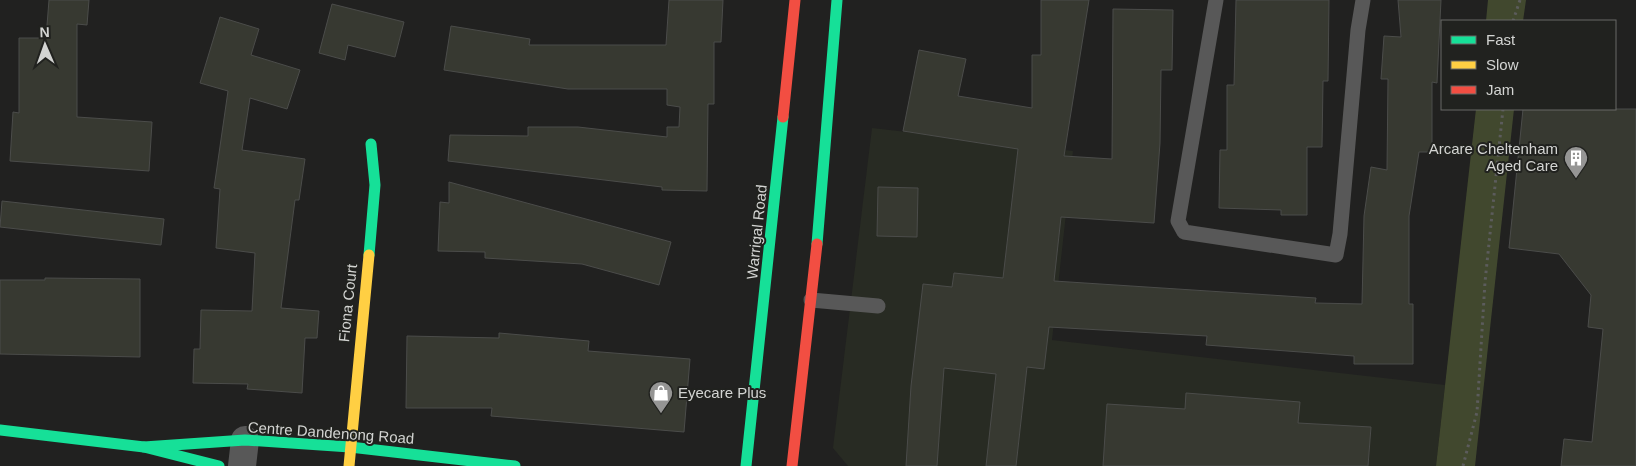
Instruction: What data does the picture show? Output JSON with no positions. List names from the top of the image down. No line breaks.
{"streets":{"main road":["Warrigal Road","Fiona Court","Centre Dandenong Road"]},"crossings":[["Fiona Court","Centre Dandenong Road"]],"places":{"building":["Arcare Cheltenham Aged Care"],"shop":["Eyecare Plus"]},"legend":["Fast","Slow","Jam"],"north":"top"}
